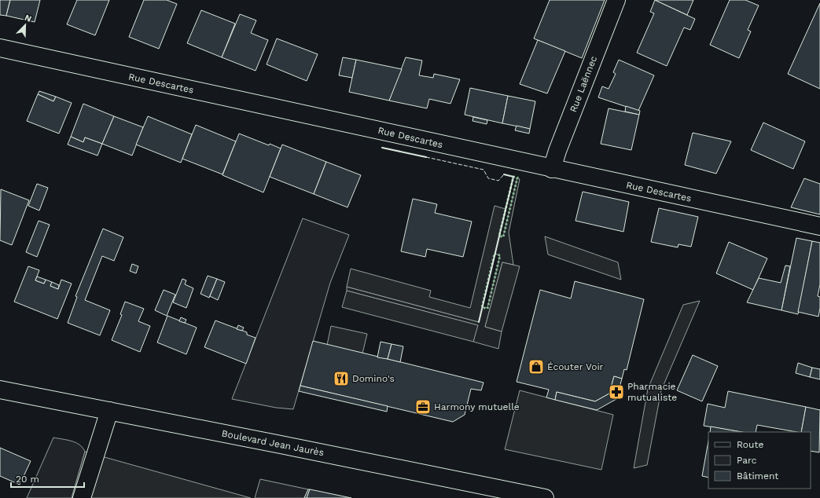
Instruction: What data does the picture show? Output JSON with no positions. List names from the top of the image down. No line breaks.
{"streets":{"street":["Rue Descartes","Rue Laënnec","Boulevard Jean Jaurès"]},"crossings":[["Rue Descartes","Rue Laënnec"]],"places":{"shop":["Écouter Voir"],"restaurant":["Domino's"],"pharmacy":["Pharmacie mutualiste"],"office":["Harmony mutuelle"]},"legend":["Route","Parc","Bâtiment"],"scale_bar":"20 m","north":"top right"}
